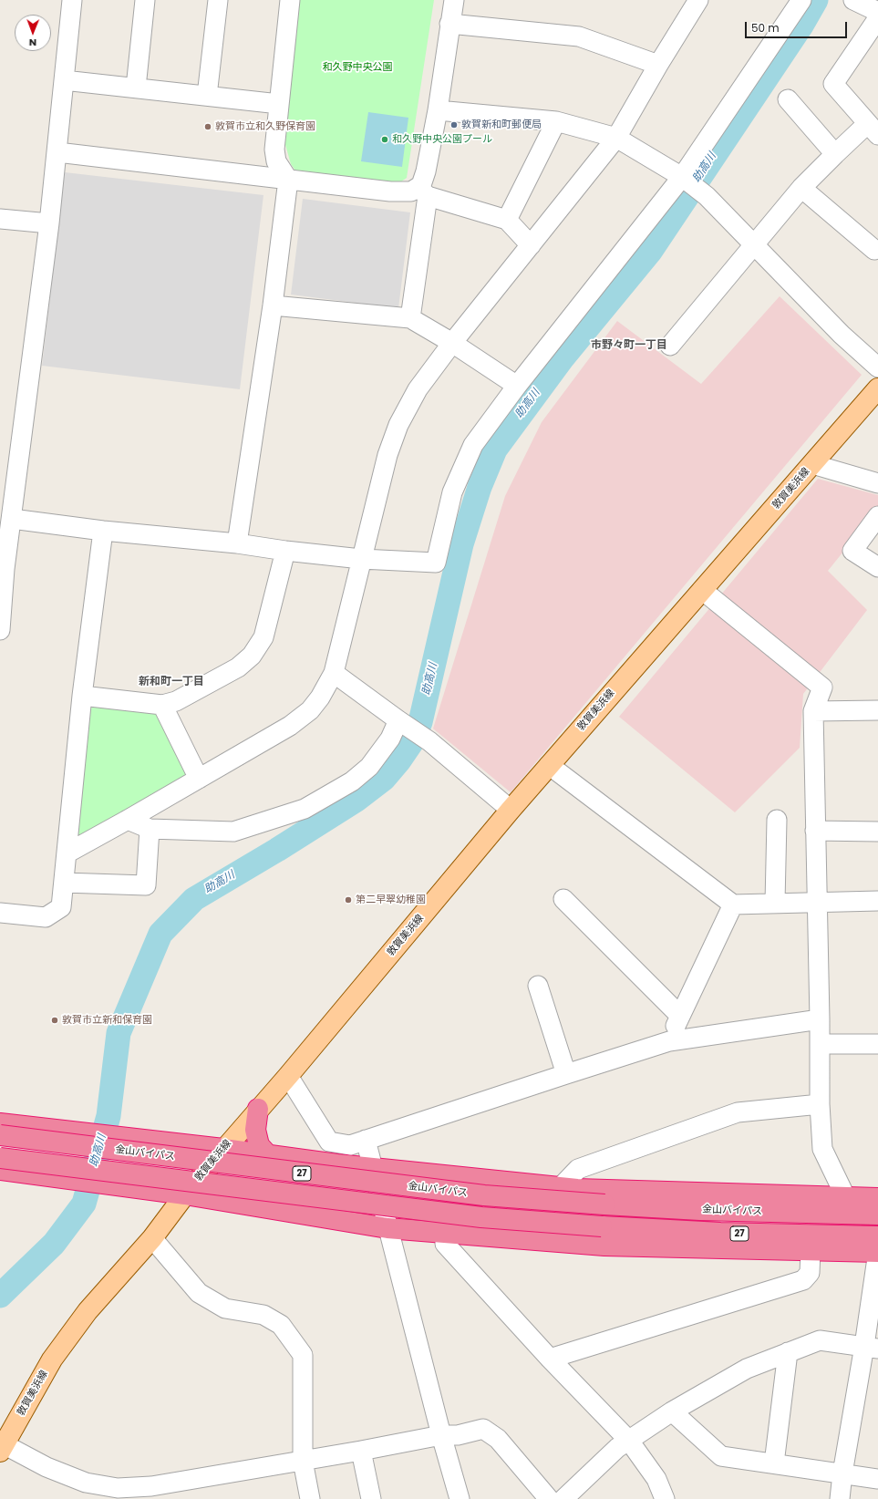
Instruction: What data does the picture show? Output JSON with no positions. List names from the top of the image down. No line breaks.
{"streets":{"highway":["金山バイパス","27"],"main road":["敦賀美浜線"]},"districts":["市野々町一丁目","新和町一丁目"],"water":["助高川"],"parks":["和久野中央公園"],"places":["敦賀新和町郵便局","敦賀市立和久野保育園","和久野中央公園プール","第二早翠幼稚園","敦賀市立新和保育園"],"scale_bar":"50 m","north":"bottom"}
